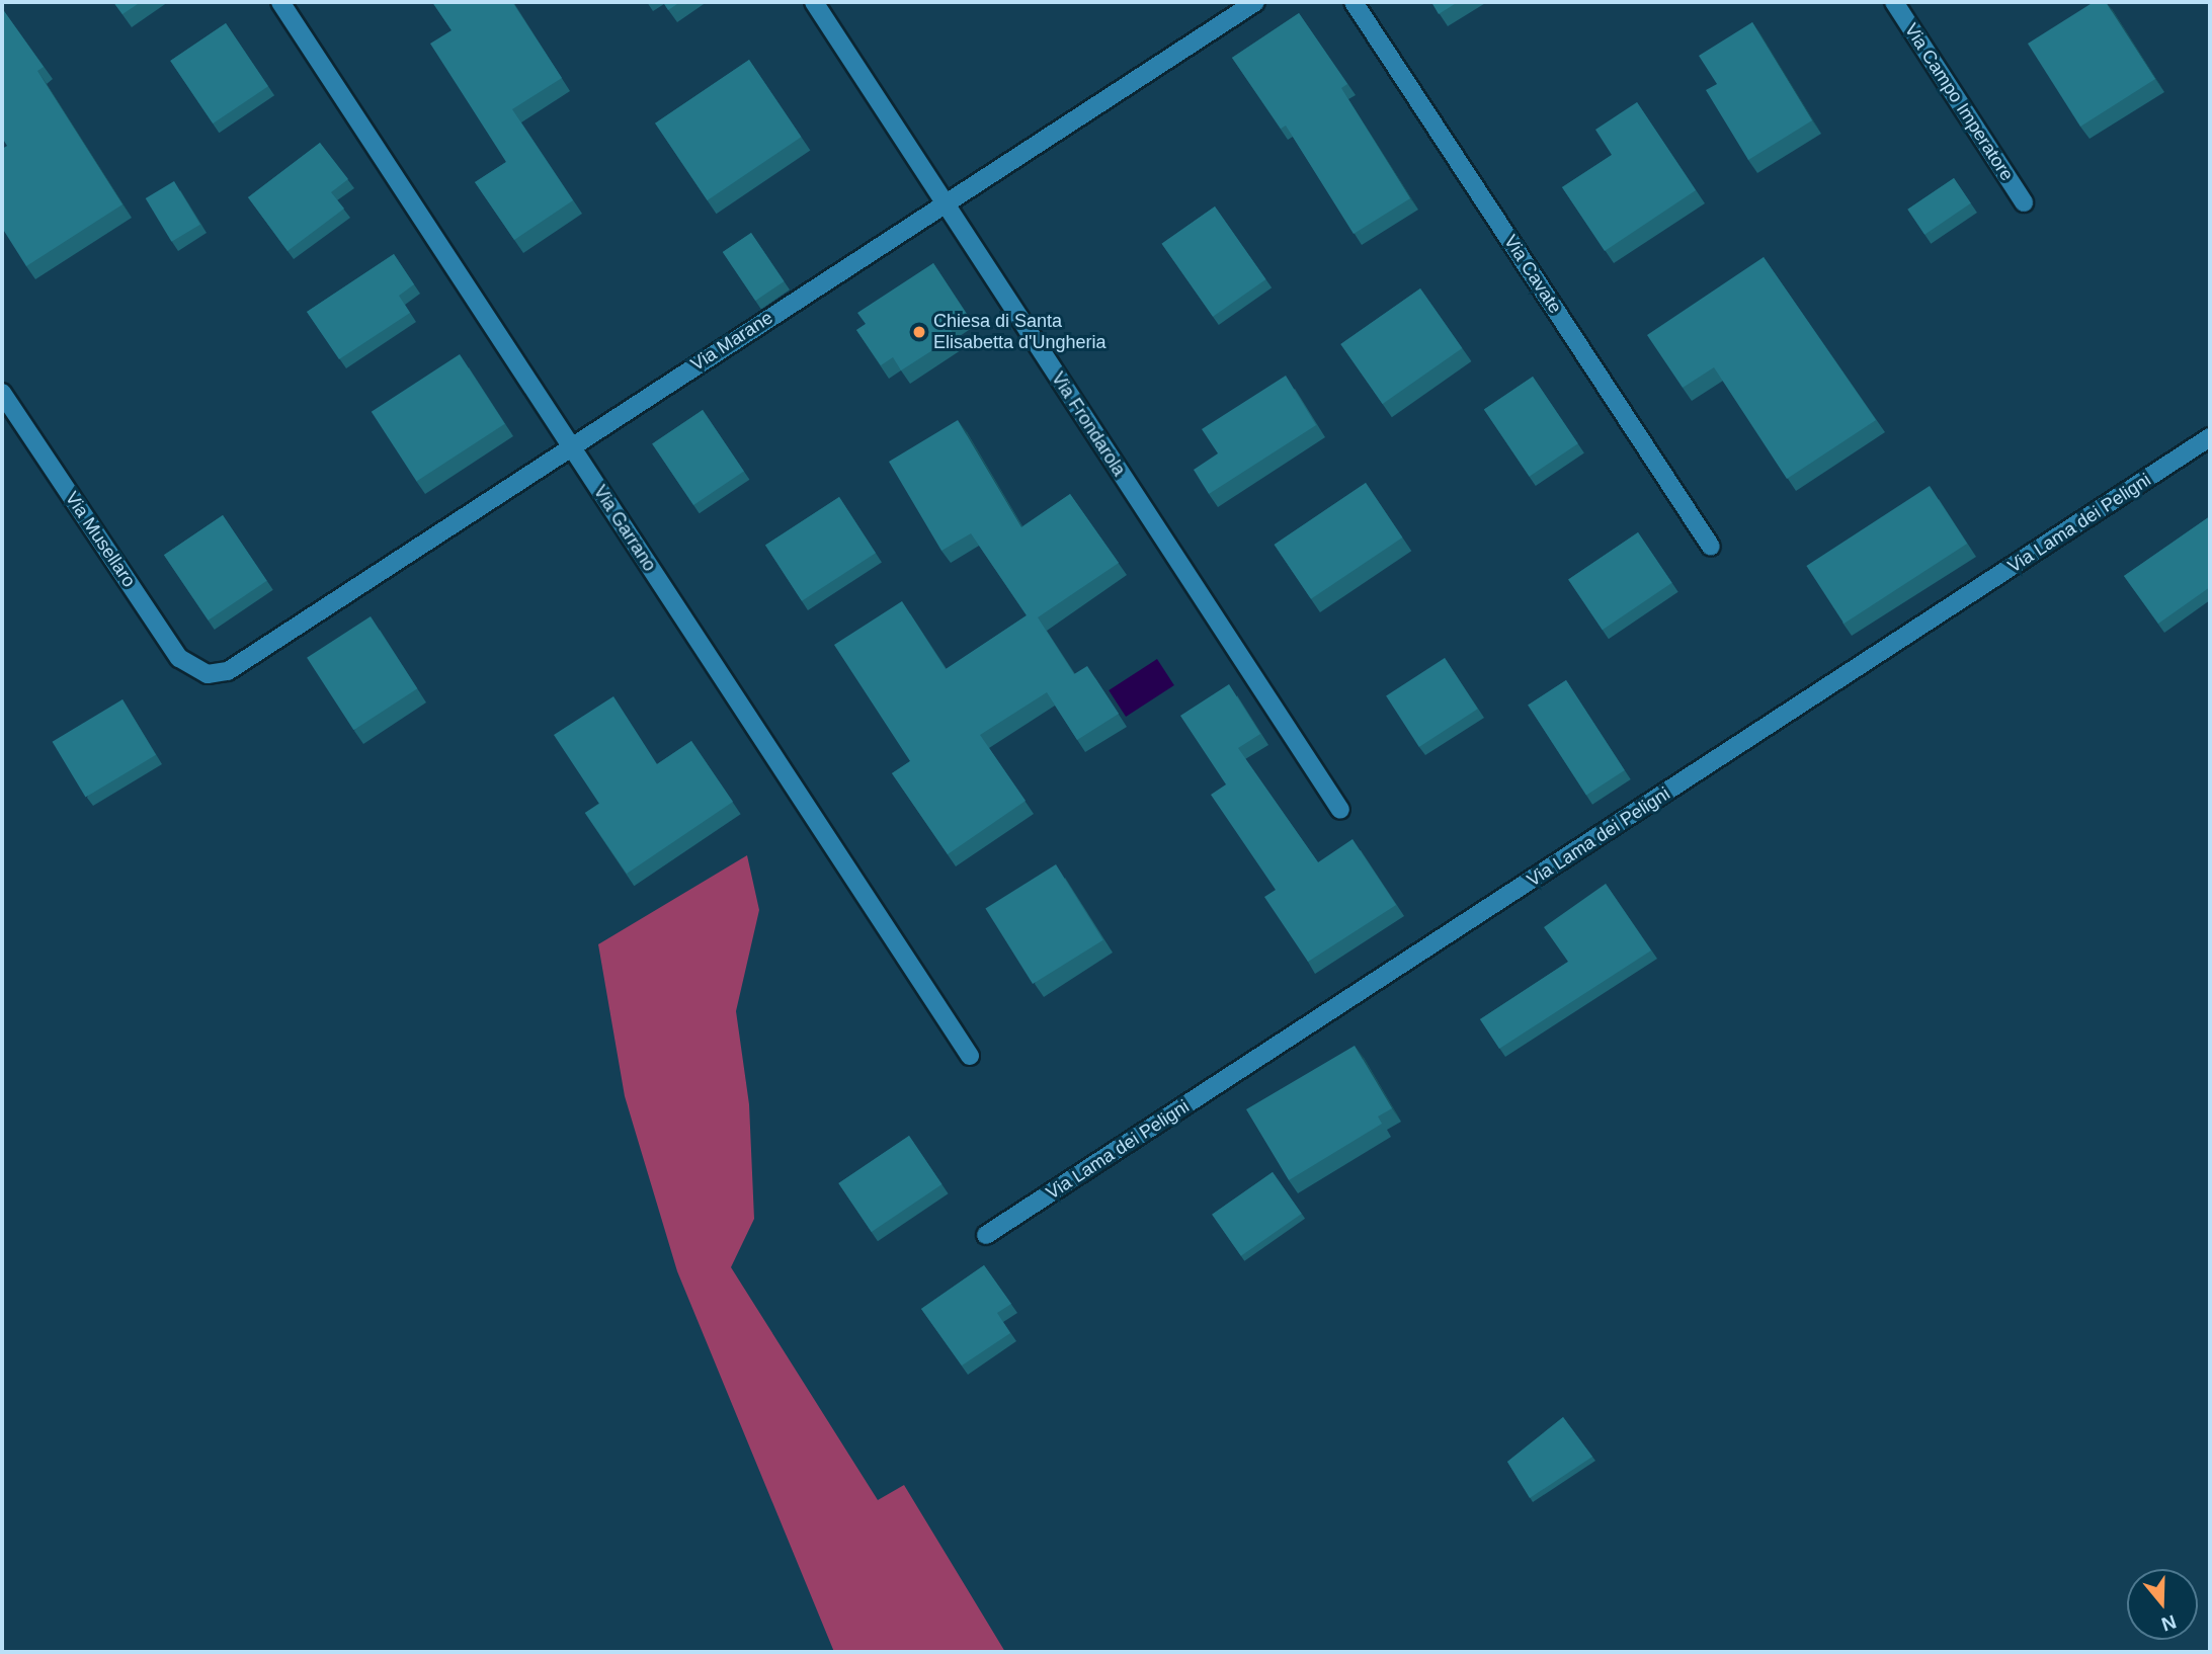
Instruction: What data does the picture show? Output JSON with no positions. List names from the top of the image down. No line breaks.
{"streets":{"street":["Via Campo Imperatore","Via Cavate","Via Marane","Via Frondarola","Via Lama dei Peligni","Via Garrano","Via Musellaro"]},"crossings":[["Via Marane","Via Frondarola"],["Via Marane","Via Garrano"],["Via Marane","Via Musellaro"]],"places":["Chiesa di Santa Elisabetta d'Ungheria"],"north":"bottom"}
